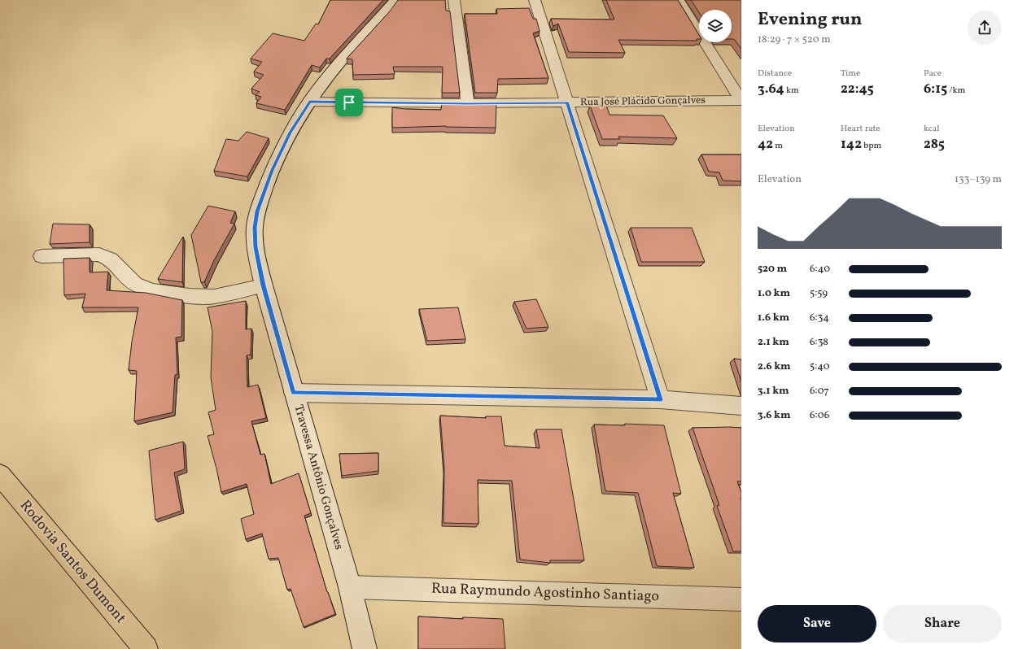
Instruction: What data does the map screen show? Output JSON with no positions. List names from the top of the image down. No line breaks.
{"streets":{"highway":["Rodovia Santos Dumont"],"street":["Rua José Plácido Gonçalves","Travessa Antônio Gonçalves","Rua Raymundo Agostinho Santiago"]},"crossings":[["Rua José Plácido Gonçalves","Travessa Antônio Gonçalves"],["Travessa Antônio Gonçalves","Rua Raymundo Agostinho Santiago"]],"page":{"heading":["Evening run","18:29 · 7 × 520 m"],"stats":[["Distance","3.64 km"],["Time","22:45"],["Pace","6:15 /km"],["Elevation","42 m"],["Heart rate","142 bpm"],["kcal","285"]],"chart":["Elevation","133–139 m"],"list":[{"name":"520 m","note":"6:40"},{"name":"1.0 km","note":"5:59"},{"name":"1.6 km","note":"6:34"},{"name":"2.1 km","note":"6:38"},{"name":"2.6 km","note":"5:40"},{"name":"3.1 km","note":"6:07"},{"name":"3.6 km","note":"6:06"}],"buttons":["Save","Share"]}}
